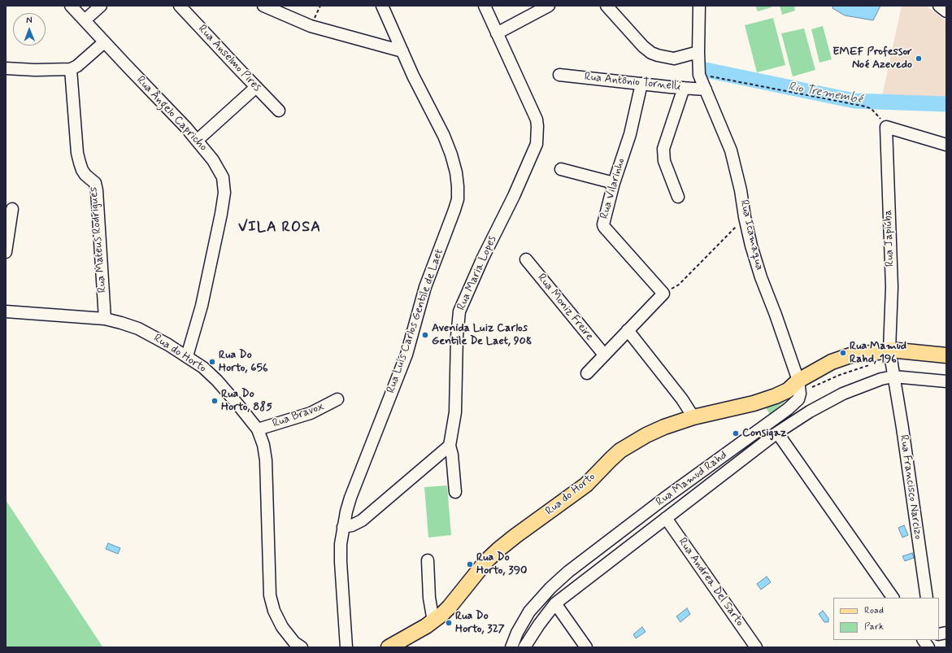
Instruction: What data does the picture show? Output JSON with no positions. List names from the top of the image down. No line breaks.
{"streets":{"main road":["Rua do Horto"],"street":["Rua Anselmo Pires","Rua Antônio Tornelli","Rua Ângelo Capricho","Rua Vilarinho","Rua Icamaqua","Rua Japiúba","Rua Mateus Rodrigues","Rua Maria Lopes","Rua Moniz Freire","Rua Luís Carlos Gentile de Laet","Rua Bravox","Rua Mamud Rahd","Rua Francisco Narcizo","Rua Andrea Del Sarto"]},"crossings":[["Rua Antônio Tornelli","Rua Vilarinho"],["Rua Antônio Tornelli","Rua Icamaqua"],["Rua Ângelo Capricho","Rua do Horto"],["Rua Icamaqua","Rua do Horto"],["Rua Icamaqua","Rua Mamud Rahd"],["Rua Mateus Rodrigues","Rua do Horto"],["Rua do Horto","Rua Bravox"],["Rua do Horto","Rua Mamud Rahd"],["Rua Mamud Rahd","Rua Francisco Narcizo"],["Rua Mamud Rahd","Rua Andrea Del Sarto"]],"districts":["VILA ROSA"],"water":["Rio Tremembé"],"places":["EMEF Professor Noé Azevedo","Avenida Luiz Carlos Gentile De Laet, 908","Rua Mamud Rahd, 196","Rua Do Horto, 656","Rua Do Horto, 885","Consigaz","Rua Do Horto, 390","Rua Do Horto, 327"],"legend":["Road","Park"],"north":"top"}
